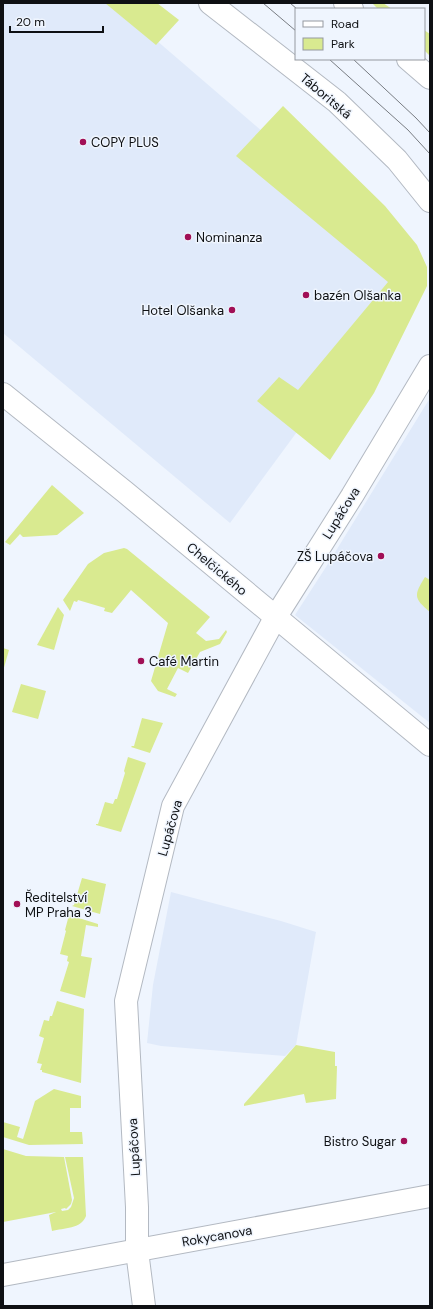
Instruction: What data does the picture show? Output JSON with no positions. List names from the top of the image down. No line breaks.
{"streets":{"street":["Táboritská","Lupáčova","Chelčického","Rokycanova"]},"crossings":[["Lupáčova","Chelčického"],["Lupáčova","Rokycanova"]],"places":["COPY PLUS","Nominanza","bazén Olšanka","Hotel Olšanka","ZŠ Lupáčova","Café Martin","Ředitelství MP Praha 3","Bistro Sugar"],"legend":["Road","Park"],"scale_bar":"20 m"}
